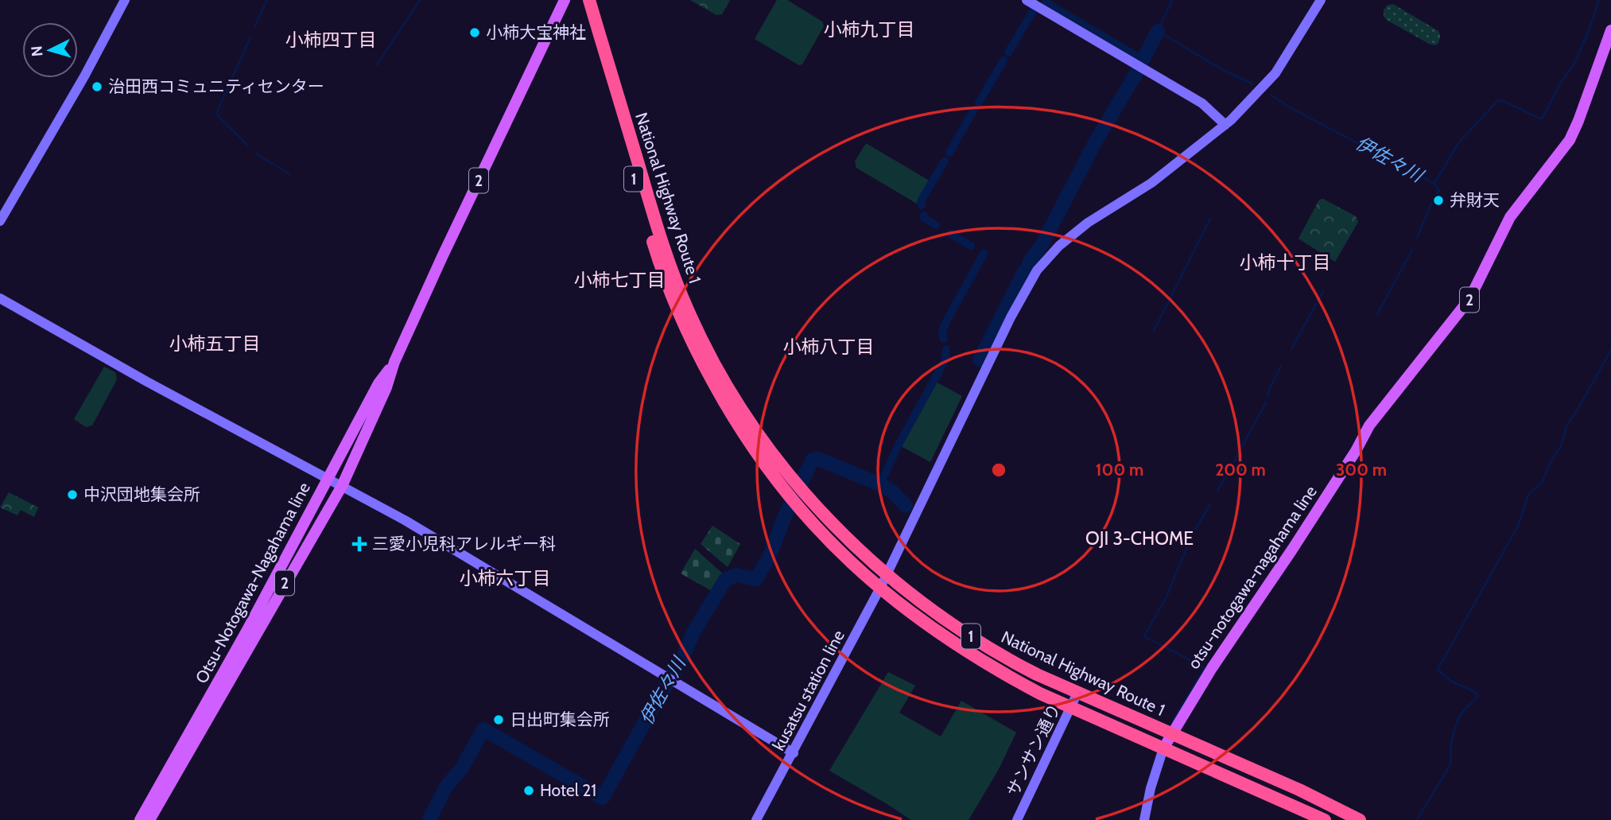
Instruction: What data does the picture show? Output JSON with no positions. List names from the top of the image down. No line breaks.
{"streets":{"highway":["1","National Highway Route 1"],"main road":["2","otsu-notogawa-nagahama line","Otsu-Notogawa-Nagahama line"],"street":["kusatsu station line","サンサン通り"]},"crossings":[["National Highway Route 1","otsu-notogawa-nagahama line"],["National Highway Route 1","kusatsu station line"],["National Highway Route 1","サンサン通り"]],"districts":["小柿九丁目","小柿四丁目","小柿十丁目","小柿七丁目","小柿五丁目","小柿八丁目","OJI 3-CHOME","小柿六丁目"],"water":["伊佐々川"],"places":{"other":["小柿大宝神社","治田西コミュニティセンター","弁財天","中沢団地集会所","日出町集会所","Hotel 21"],"health":["三愛小児科アレルギー科"]},"north":"left","rings":["100 m","200 m","300 m"]}
